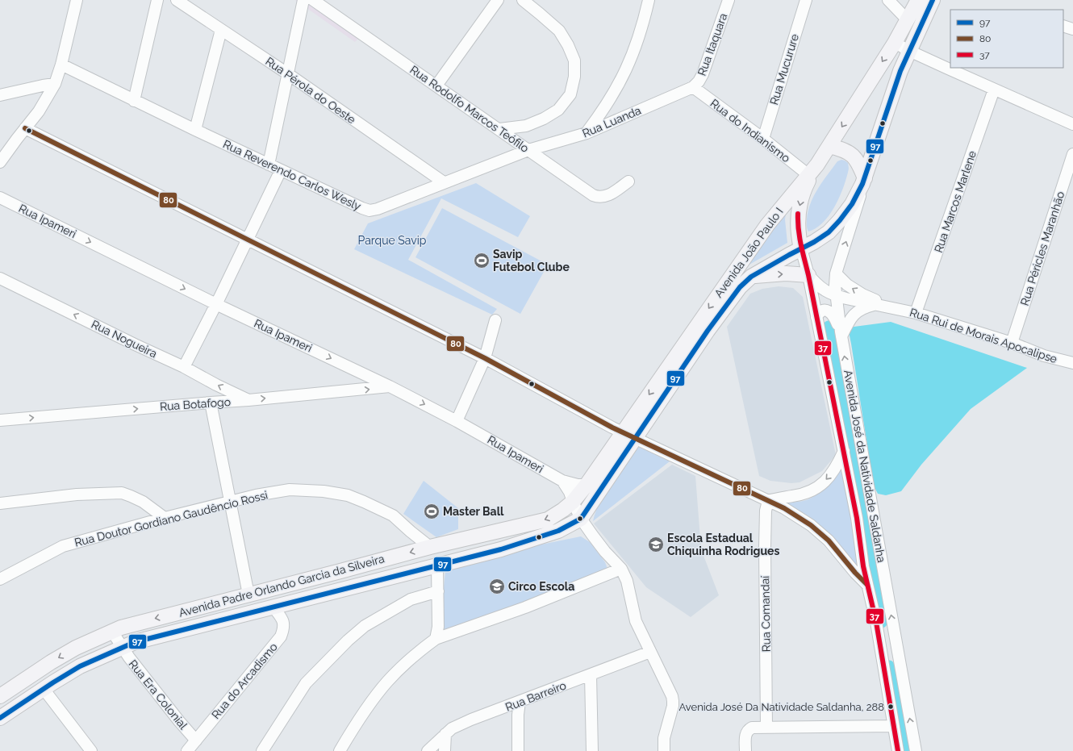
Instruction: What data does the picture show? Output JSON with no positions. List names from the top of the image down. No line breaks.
{"streets":{"main road":["Avenida João Paulo I","Avenida Padre Orlando Garcia da Silveira"],"street":["Rua Itaquara","Rua Mucurure","Rua Pérola do Oeste","Rua Rodolfo Marcos Teófilo","Rua Luanda","Rua do Indianismo","Rua Reverendo Carlos Wesly","Rua Marcos Marlene","Rua Ipameri","Rua Péricles Maranhão","Rua Rui de Morais Apocalipse","Rua Nogueira","Rua Botafogo","Avenida José da Natividade Saldanha","Rua Doutor Gordiano Gaudêncio Rossi","Rua Comandaí","Rua do Arcadismo","Rua Era Colonial","Rua Barreiro"]},"crossings":[["Rua Itaquara","Rua Luanda"],["Rua Itaquara","Rua do Indianismo"],["Rua Mucurure","Rua do Indianismo"],["Rua Pérola do Oeste","Rua Reverendo Carlos Wesly"],["Rua Rodolfo Marcos Teófilo","Rua Luanda"],["Rua Rodolfo Marcos Teófilo","Rua Reverendo Carlos Wesly"],["Rua Luanda","Rua do Indianismo"],["Rua Luanda","Rua Reverendo Carlos Wesly"],["Rua do Indianismo","Avenida João Paulo I"],["Rua Marcos Marlene","Rua Rui de Morais Apocalipse"],["Rua Ipameri","Avenida João Paulo I"],["Rua Ipameri","Rua Botafogo"],["Rua Péricles Maranhão","Rua Rui de Morais Apocalipse"],["Avenida João Paulo I","Avenida José da Natividade Saldanha"],["Avenida João Paulo I","Avenida Padre Orlando Garcia da Silveira"],["Rua Rui de Morais Apocalipse","Avenida José da Natividade Saldanha"],["Rua Nogueira","Rua Botafogo"],["Rua Doutor Gordiano Gaudêncio Rossi","Avenida Padre Orlando Garcia da Silveira"],["Avenida Padre Orlando Garcia da Silveira","Rua do Arcadismo"],["Avenida Padre Orlando Garcia da Silveira","Rua Era Colonial"],["Rua do Arcadismo","Rua Era Colonial"]],"one_way":["Rua Nogueira"],"parks":["Parque Savip"],"places":{"sports":["Savip Futebol Clube","Master Ball"],"school or university":["Escola Estadual Chiquinha Rodrigues","Circo Escola"],"other":["Avenida José Da Natividade Saldanha, 288"]},"lines":["transit line 97","transit line 80","transit line 37"],"legend":["97","80","37"]}
